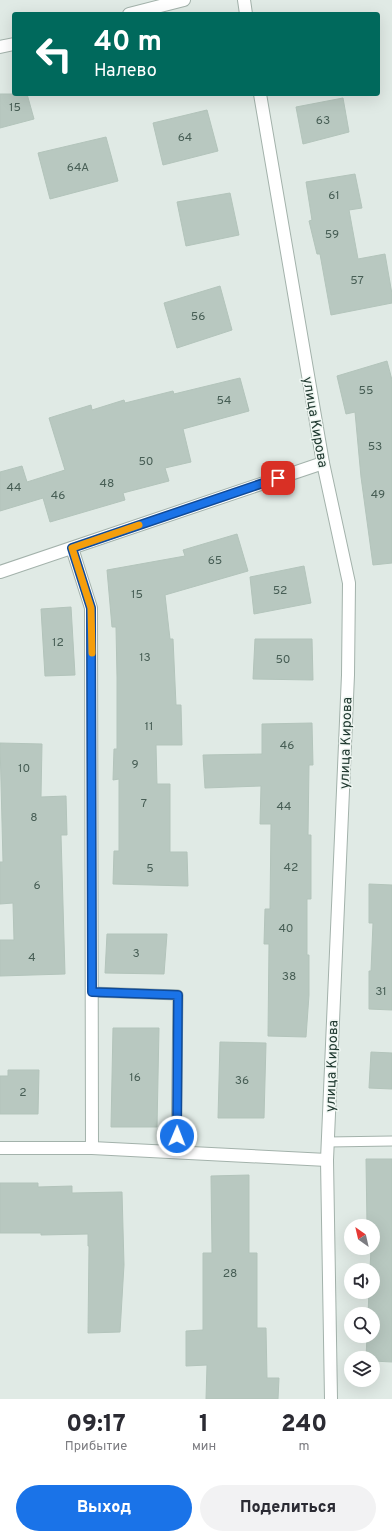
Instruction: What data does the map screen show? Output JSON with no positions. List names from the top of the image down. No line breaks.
{"streets":{"street":["улица Кирова"]},"house_numbers":["15","63","64","64А","61","59","57","56","55","54","53","50","48","44","49","46","65","52","15","12","13","50","11","46","9","10","7","44","8","42","5","6","40","3","4","38","31","16","36","2","28"],"north":"top left","page":{"turn":["40 m","Налево"],"eta":["09:17","Прибытие","1","мин","240","m"],"buttons":["Выход","Поделиться"]}}
